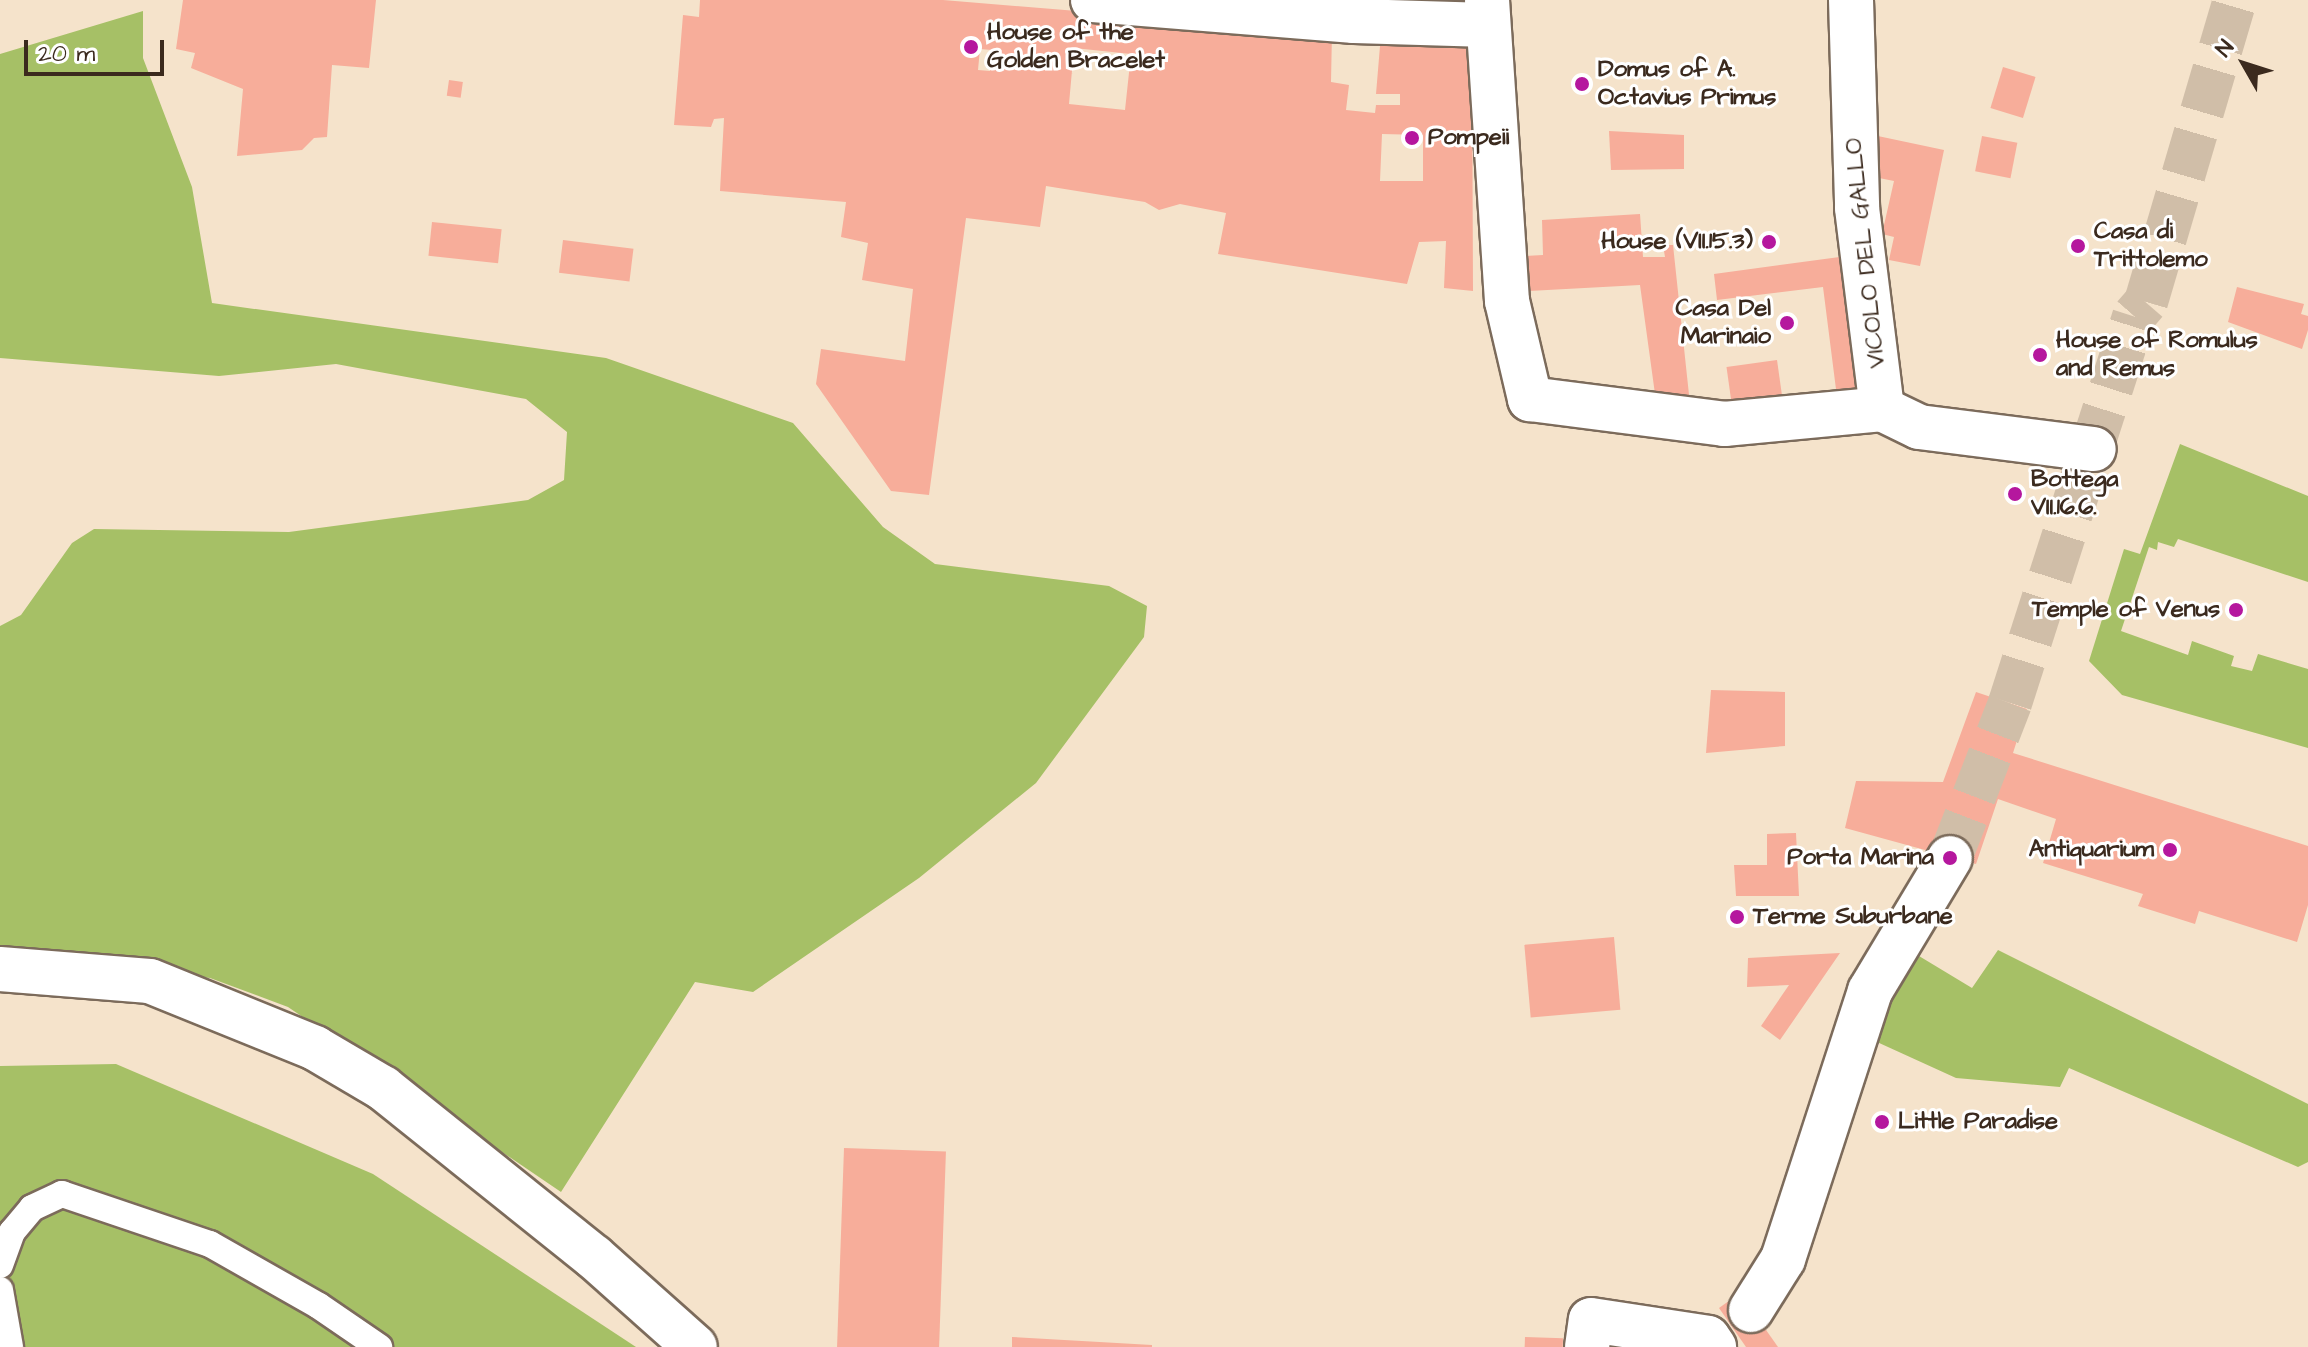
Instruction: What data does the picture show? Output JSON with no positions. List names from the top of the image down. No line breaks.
{"streets":{"street":["VICOLO DEL GALLO"]},"places":["House of the Golden Bracelet","Domus of A. Octavius Primus","Pompeii","House (VII.15.3)","Casa di Trittolemo","Casa Del Marinaio","House of Romulus and Remus","Bottega VII.16.6.","Temple of Venus","Antiquarium","Porta Marina","Terme Suburbane","Little Paradise"],"scale_bar":"20 m","north":"top left"}
